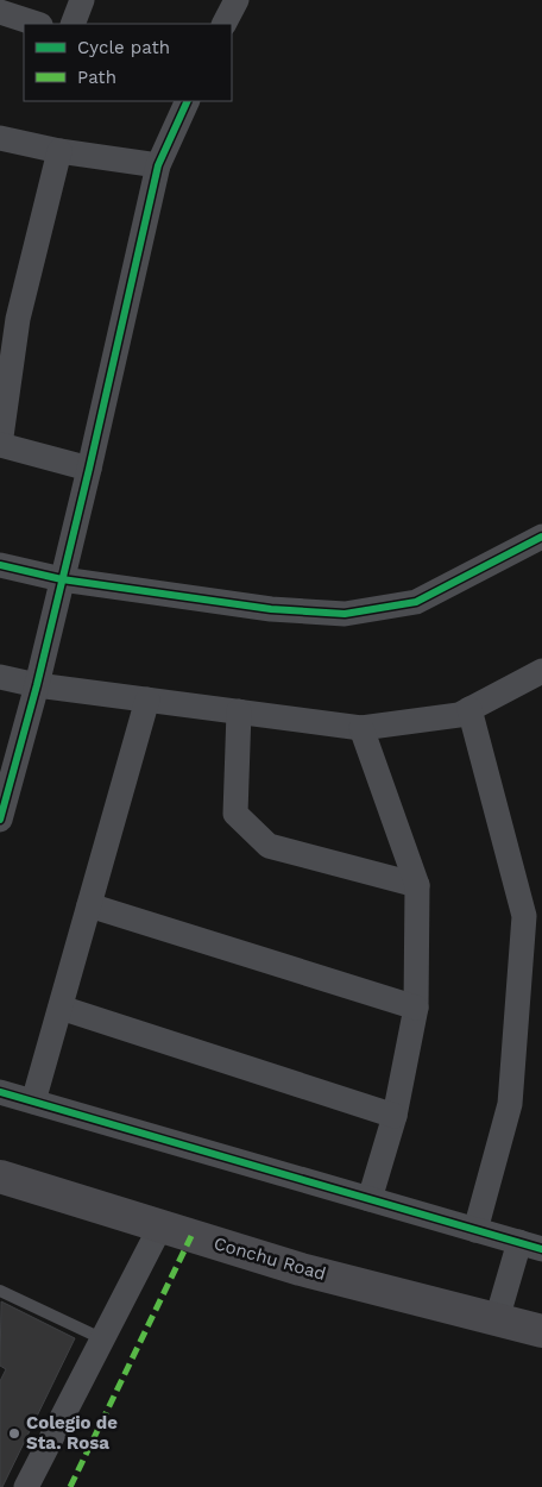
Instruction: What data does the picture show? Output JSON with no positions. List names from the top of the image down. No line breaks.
{"streets":{"main road":["Conchu Road"]},"places":["Colegio de Sta. Rosa"],"legend":["Cycle path","Path"]}
